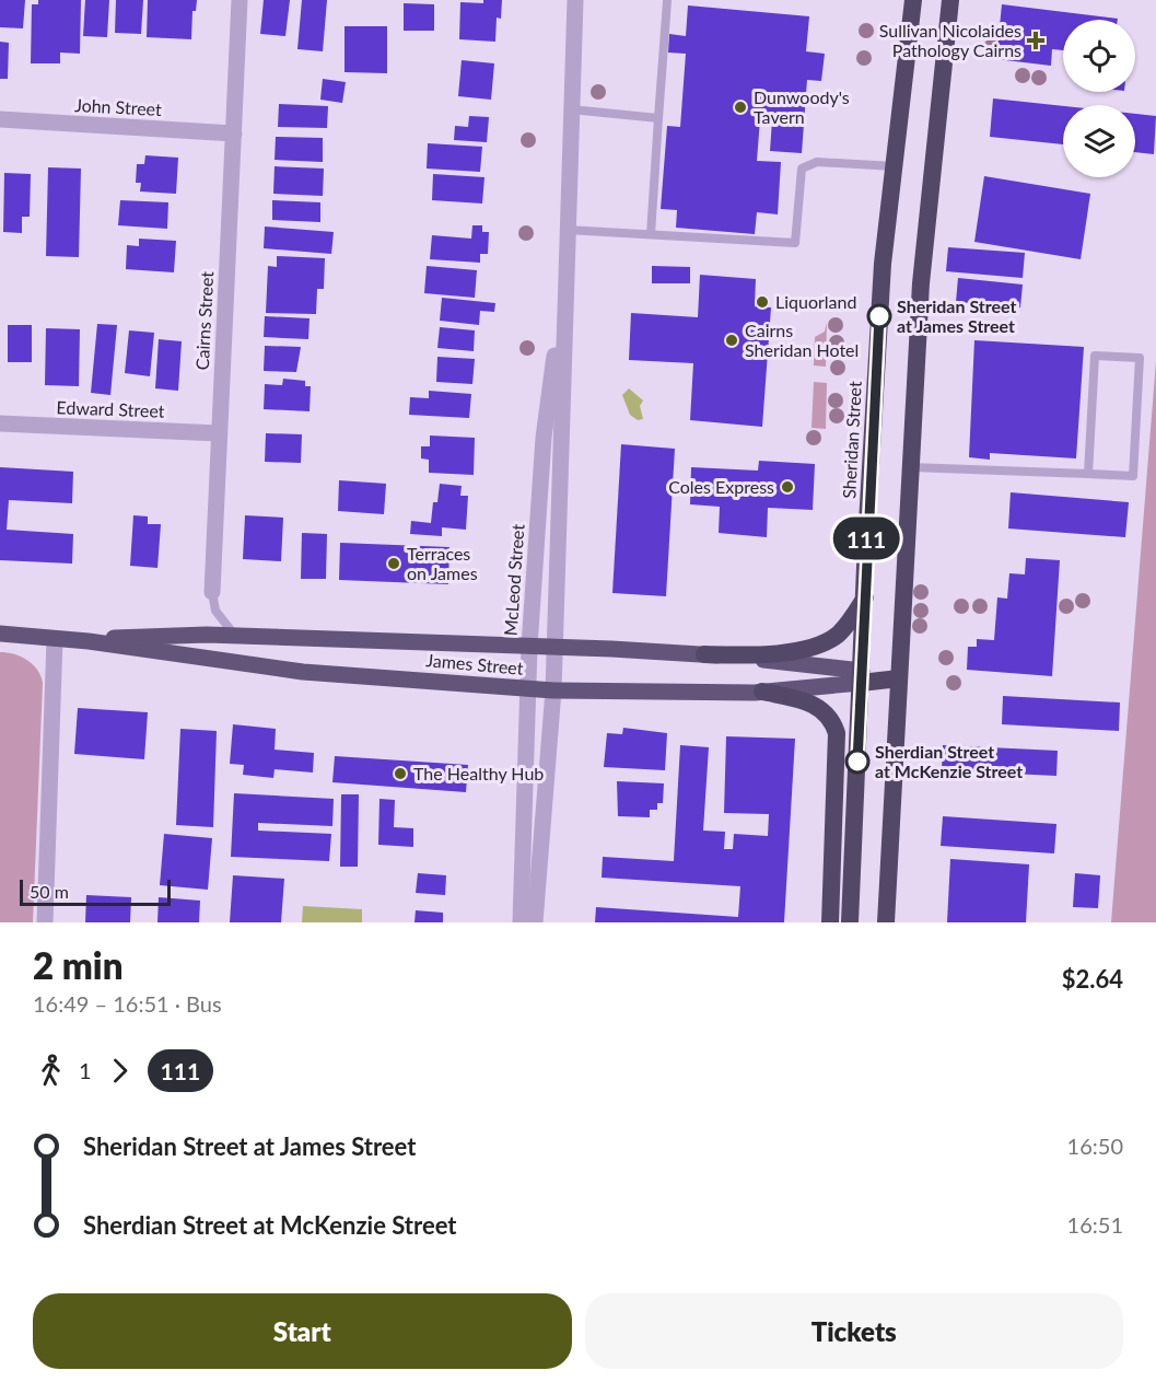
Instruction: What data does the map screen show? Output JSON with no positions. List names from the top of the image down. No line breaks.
{"streets":{"highway":["Sheridan Street"],"main road":["James Street"],"street":["John Street","Cairns Street","Edward Street","McLeod Street"]},"crossings":[["John Street","Cairns Street"],["Cairns Street","Edward Street"],["Cairns Street","James Street"],["Sheridan Street","James Street"],["McLeod Street","James Street"]],"places":{"health":["Sullivan Nicolaides Pathology Cairns"],"other":["Dunwoody's Tavern","Liquorland","Sheridan Street at James Street","Cairns Sheridan Hotel","Coles Express","Terraces on James","Sherdian Street at McKenzie Street","The Healthy Hub"]},"lines":["bus line 111"],"scale_bar":"50 m","page":{"on_map":"111","scale":"50 m","heading":["2 min","16:49 – 16:51 · Bus","$2.64"],"legs":["1","111"],"list":[{"name":"Sheridan Street at James Street","value":"16:50"},{"name":"Sherdian Street at McKenzie Street","value":"16:51"}],"buttons":["Start","Tickets"]}}
